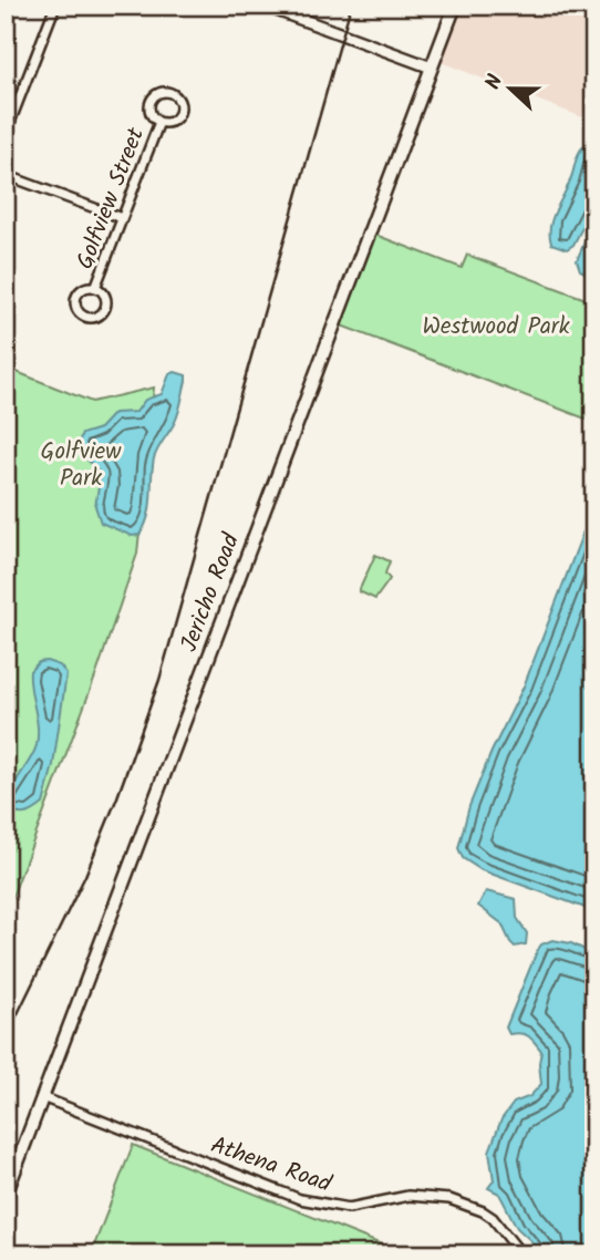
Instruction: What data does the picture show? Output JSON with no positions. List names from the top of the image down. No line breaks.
{"streets":{"main road":["Jericho Road"],"street":["Golfview Street","Athena Road"]},"crossings":[["Jericho Road","Athena Road"]],"parks":["Westwood Park","Golfview Park"],"north":"left"}
